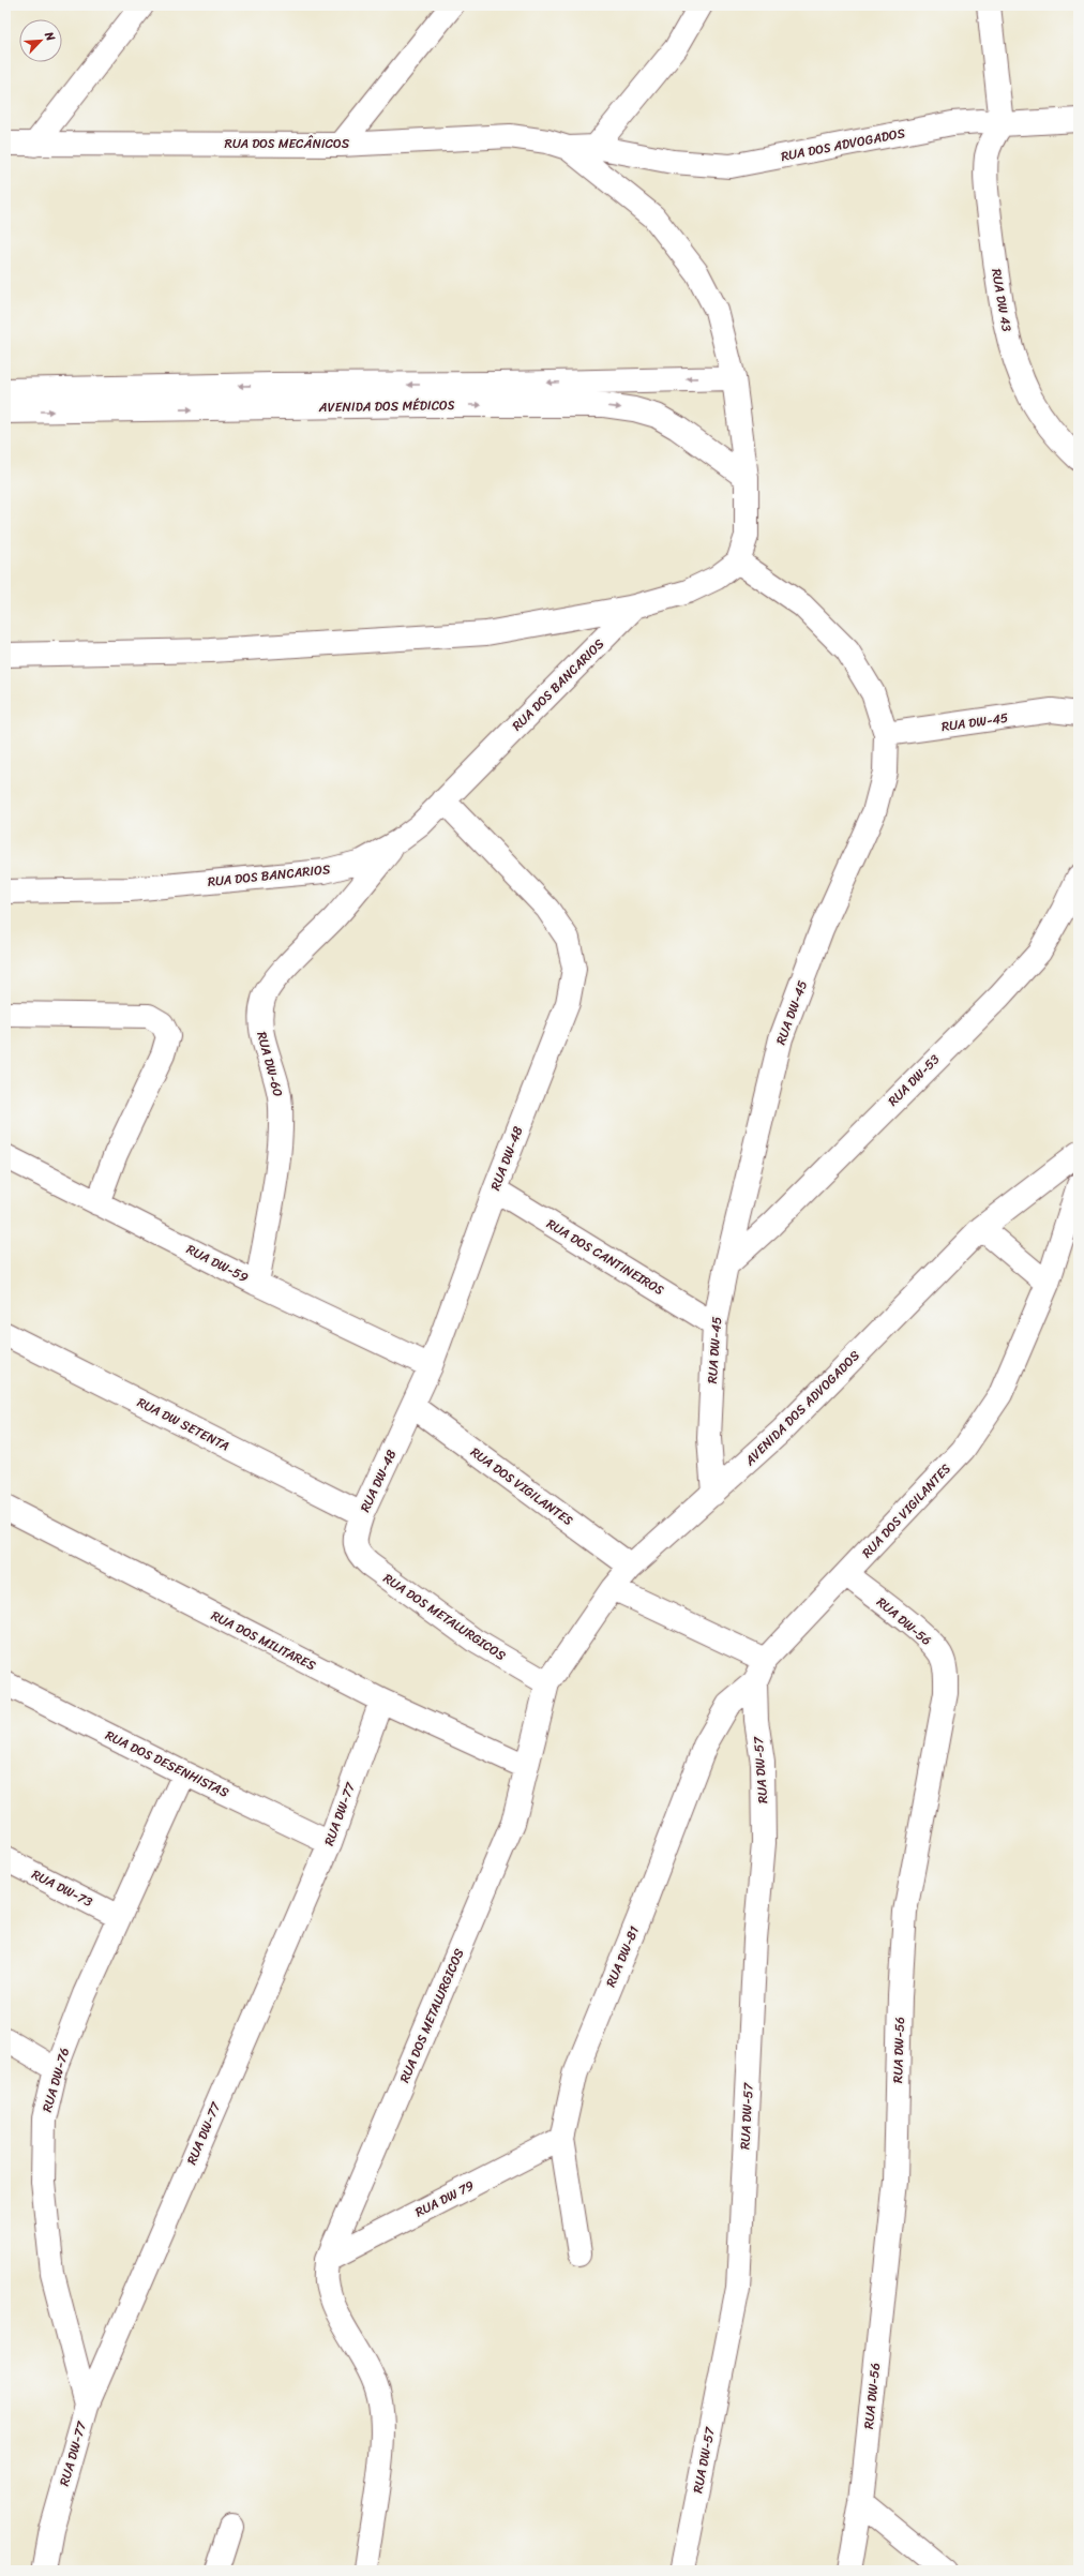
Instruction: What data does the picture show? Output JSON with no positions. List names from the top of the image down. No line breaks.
{"streets":{"street":["RUA DOS MECÂNICOS","RUA DOS ADVOGADOS","RUA DW 43","AVENIDA DOS MÉDICOS","RUA DOS BANCARIOS","RUA DW-45","RUA DW-60","RUA DW-53","RUA DW-48","RUA DOS CANTINEIROS","RUA DW-59","AVENIDA DOS ADVOGADOS","RUA DW SETENTA","RUA DOS VIGILANTES","RUA DOS METALURGICOS","RUA DW-56","RUA DOS MILITARES","RUA DOS DESENHISTAS","RUA DW-57","RUA DW-77","RUA DW-73","RUA DW-81","RUA DW-76","RUA DW 79"]},"crossings":[["RUA DOS MECÂNICOS","RUA DOS ADVOGADOS"],["RUA DOS ADVOGADOS","RUA DW 43"],["RUA DOS BANCARIOS","RUA DW-60"],["RUA DOS BANCARIOS","RUA DW-48"],["RUA DW-45","RUA DW-53"],["RUA DW-45","RUA DOS CANTINEIROS"],["RUA DW-45","AVENIDA DOS ADVOGADOS"],["RUA DW-60","RUA DW-59"],["RUA DW-48","RUA DOS CANTINEIROS"],["RUA DW-48","RUA DW-59"],["RUA DW-48","RUA DW SETENTA"],["RUA DW-48","RUA DOS VIGILANTES"],["RUA DW-48","RUA DOS METALURGICOS"],["AVENIDA DOS ADVOGADOS","RUA DOS VIGILANTES"],["AVENIDA DOS ADVOGADOS","RUA DOS METALURGICOS"],["RUA DOS VIGILANTES","RUA DW-56"],["RUA DOS VIGILANTES","RUA DW-57"],["RUA DOS METALURGICOS","RUA DOS MILITARES"],["RUA DOS METALURGICOS","RUA DW 79"],["RUA DOS MILITARES","RUA DW-77"],["RUA DOS DESENHISTAS","RUA DW-77"],["RUA DOS DESENHISTAS","RUA DW-76"],["RUA DW-57","RUA DW-81"],["RUA DW-77","RUA DW-76"],["RUA DW-73","RUA DW-76"],["RUA DW-81","RUA DW 79"]],"north":"top right"}
